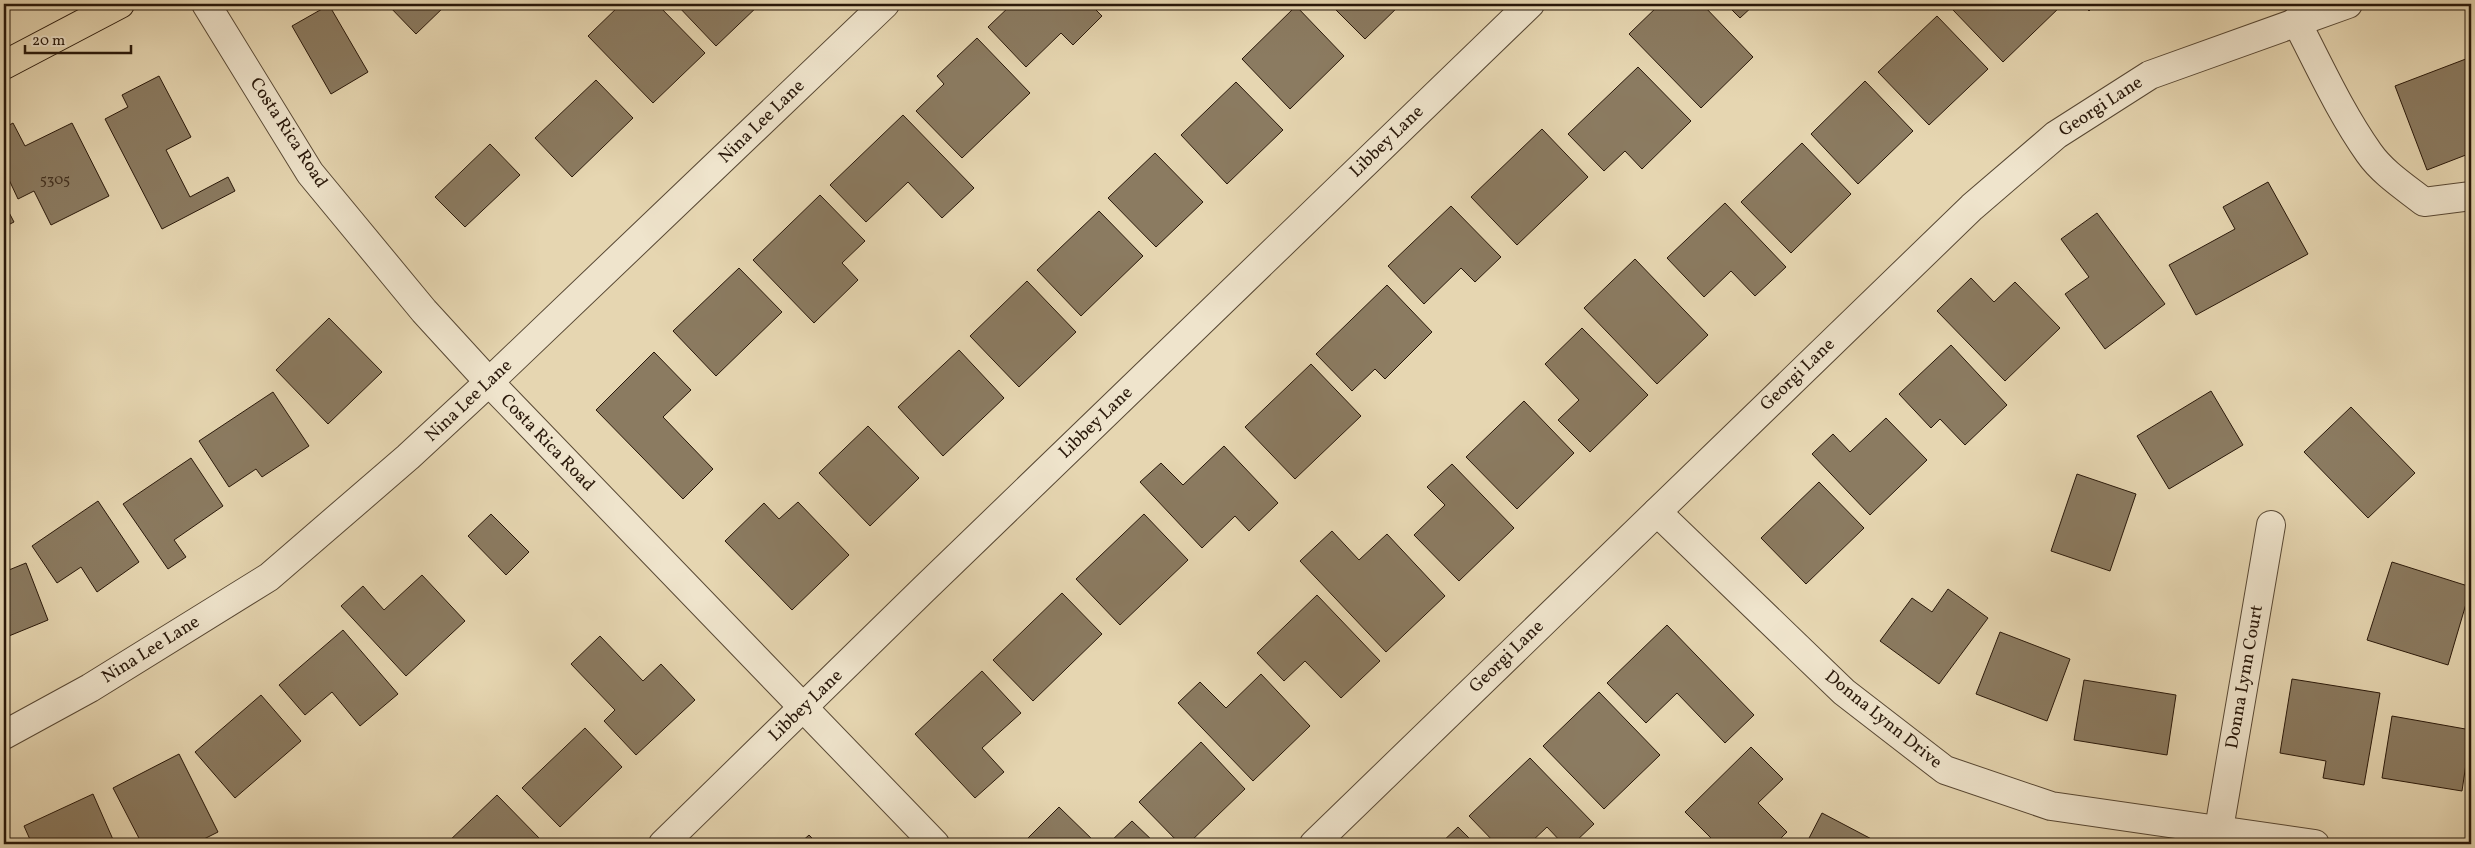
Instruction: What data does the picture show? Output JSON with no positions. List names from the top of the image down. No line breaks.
{"streets":{"street":["Georgi Lane","Nina Lee Lane","Costa Rica Road","Libbey Lane","Donna Lynn Court","Donna Lynn Drive"]},"crossings":[["Georgi Lane","Donna Lynn Drive"],["Nina Lee Lane","Costa Rica Road"],["Costa Rica Road","Libbey Lane"],["Donna Lynn Court","Donna Lynn Drive"]],"house_numbers":["5305"],"scale_bar":"20 m"}
